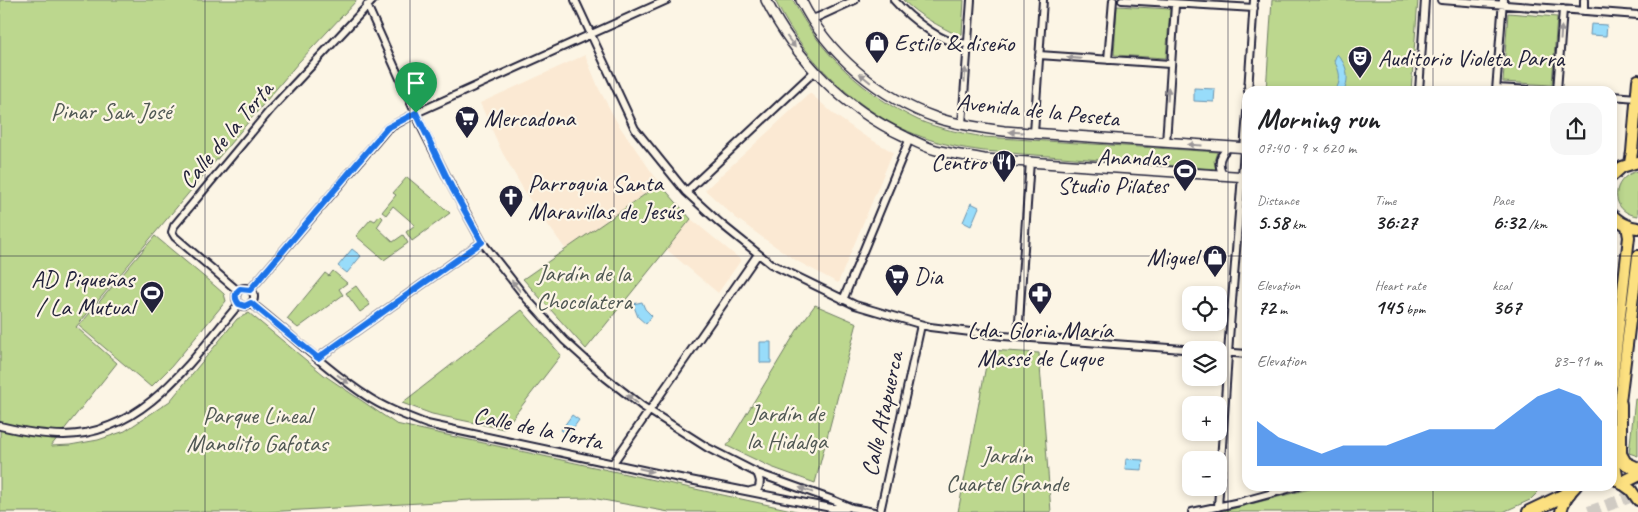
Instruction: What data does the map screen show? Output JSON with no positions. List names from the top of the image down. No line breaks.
{"streets":{"street":["Avenida de la Peseta","Calle de la Torta","Calle Atapuerca"]},"one_way":["Calle de la Torta"],"parks":["Pinar San José","Jardín de la Chocolatera","Jardín de la Hidalga","Parque Lineal Manolito Gafotas","Jardín Cuartel Grande"],"places":{"shop":["Estilo & diseño","Miguel"],"theatre":["Auditorio Violeta Parra"],"supermarket":["Mercadona","Dia"],"restaurant":["Centro"],"sports":["Anandas Studio Pilates","AD Piqueñas / La Mutual"],"church":["Parroquia Santa Maravillas de Jesús"],"pharmacy":["Lda. Gloria María Massé de Luque"]},"page":{"heading":["Morning run","07:40 · 9 × 620 m"],"stats":[["Distance","5.58 km"],["Time","36:27"],["Pace","6:32 /km"],["Elevation","72 m"],["Heart rate","145 bpm"],["kcal","367"]],"map_buttons":["+","−"],"chart":["Elevation","83–91 m"]}}
